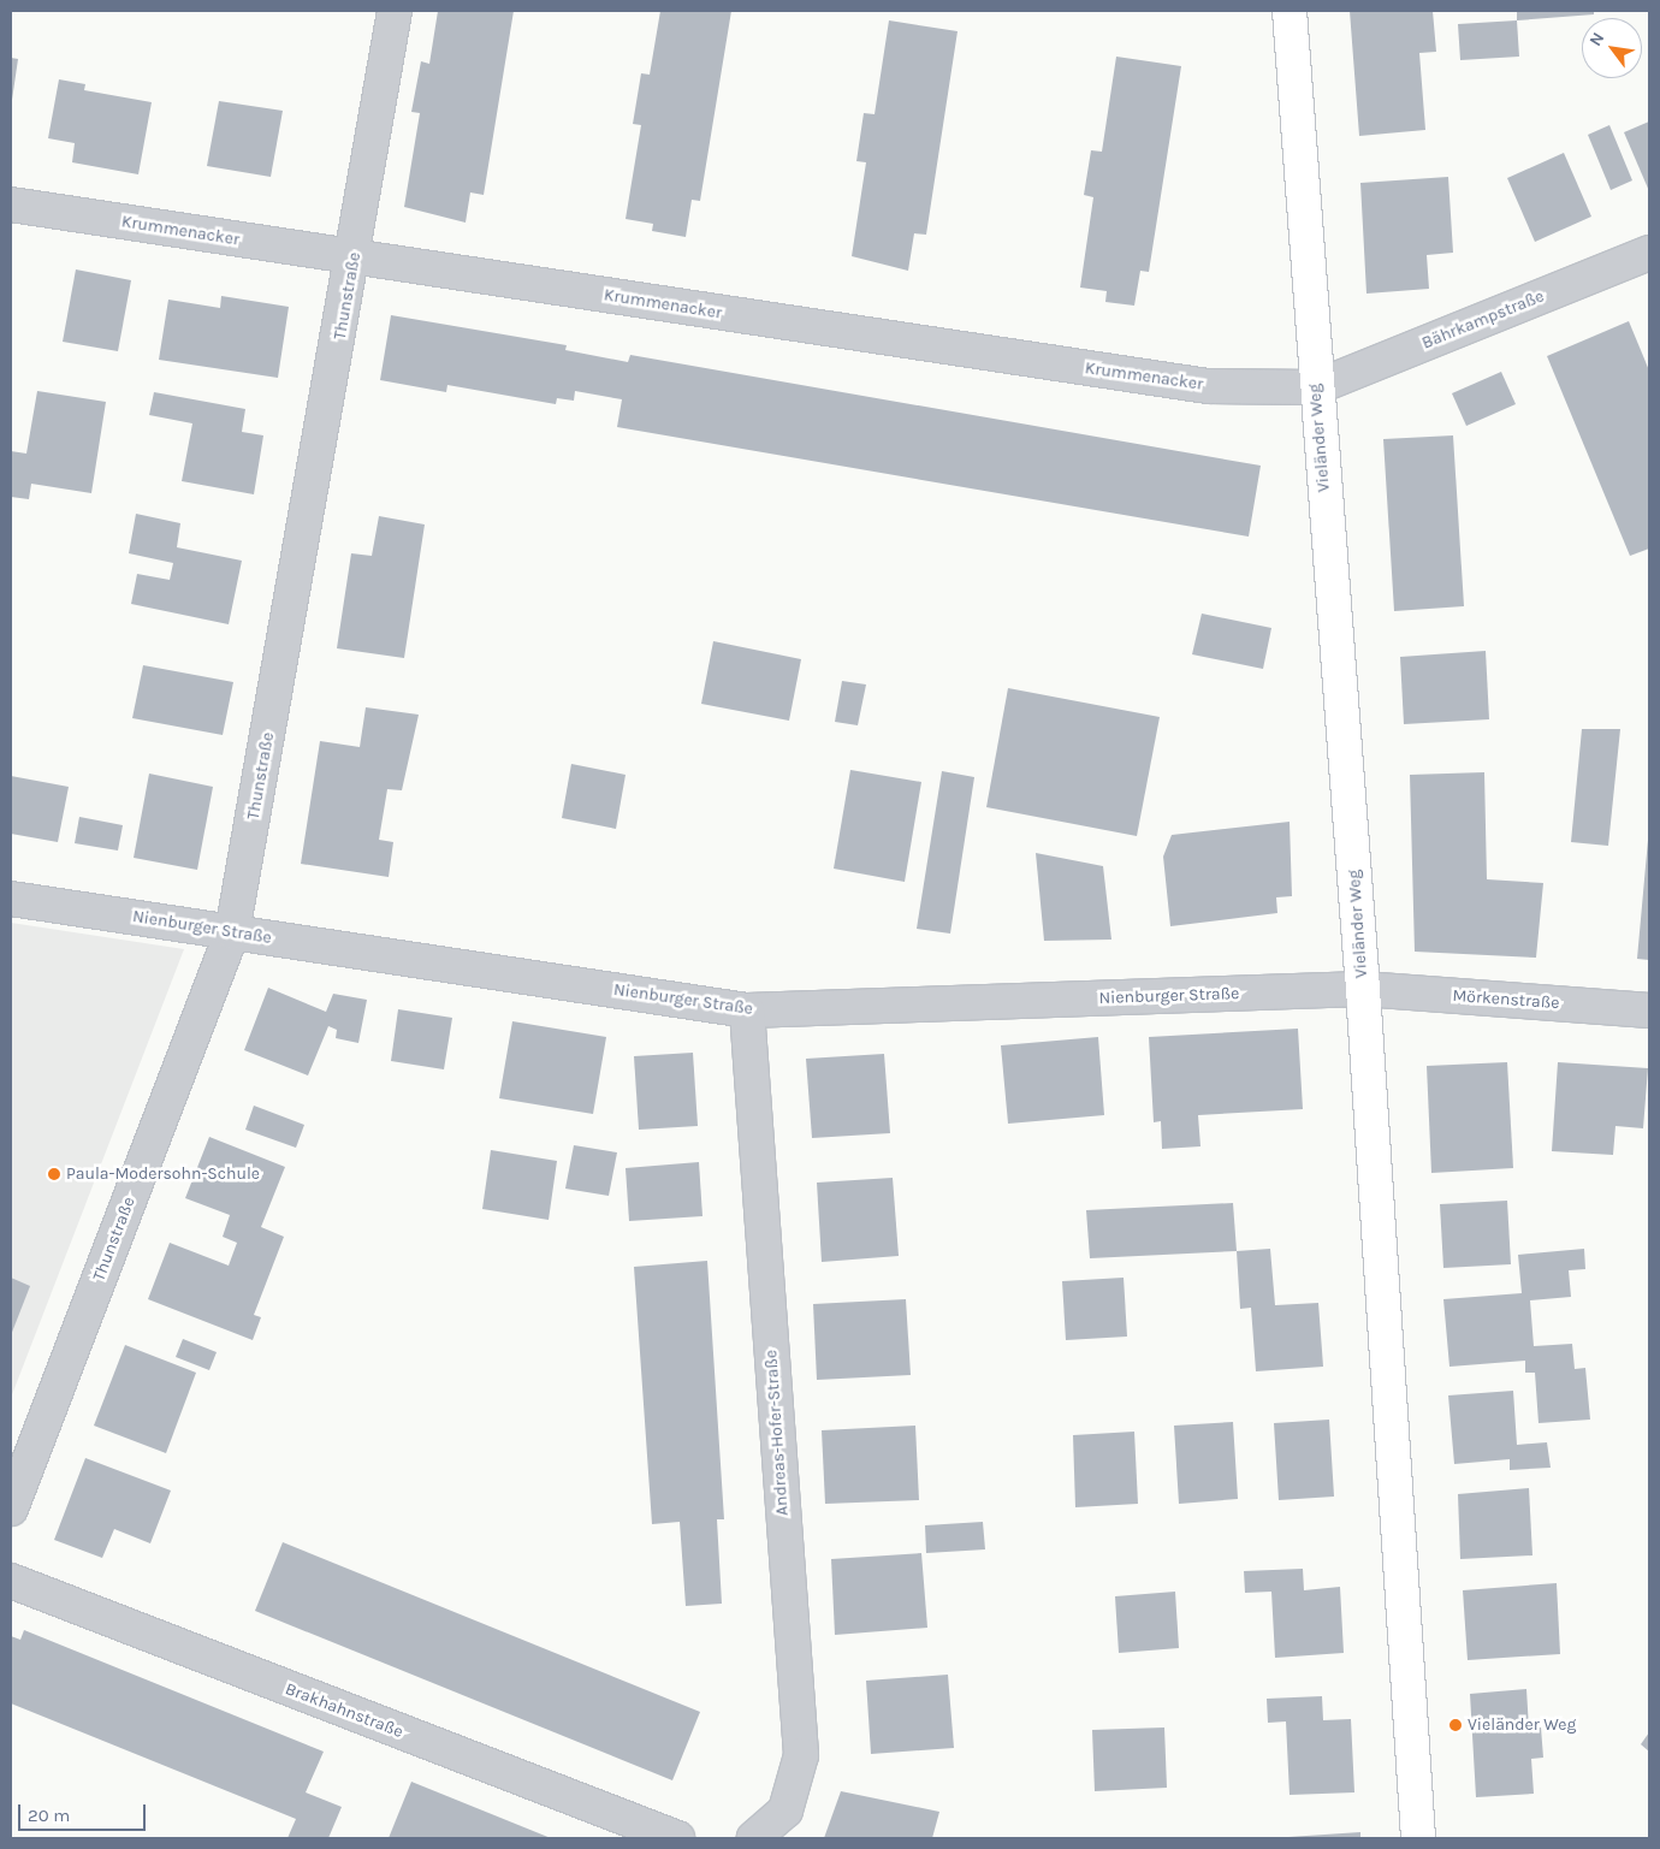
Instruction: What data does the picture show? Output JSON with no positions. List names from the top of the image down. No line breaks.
{"streets":{"street":["Krummenacker","Thunstraße","Bährkampstraße","Vieländer Weg","Nienburger Straße","Mörkenstraße","Andreas-Hofer-Straße","Brakhahnstraße"]},"crossings":[["Krummenacker","Thunstraße"],["Krummenacker","Bährkampstraße"],["Krummenacker","Vieländer Weg"],["Thunstraße","Nienburger Straße"],["Bährkampstraße","Vieländer Weg"],["Vieländer Weg","Nienburger Straße"],["Vieländer Weg","Mörkenstraße"],["Nienburger Straße","Mörkenstraße"],["Nienburger Straße","Andreas-Hofer-Straße"]],"places":["Paula-Modersohn-Schule","Vieländer Weg"],"scale_bar":"20 m","north":"top left"}
